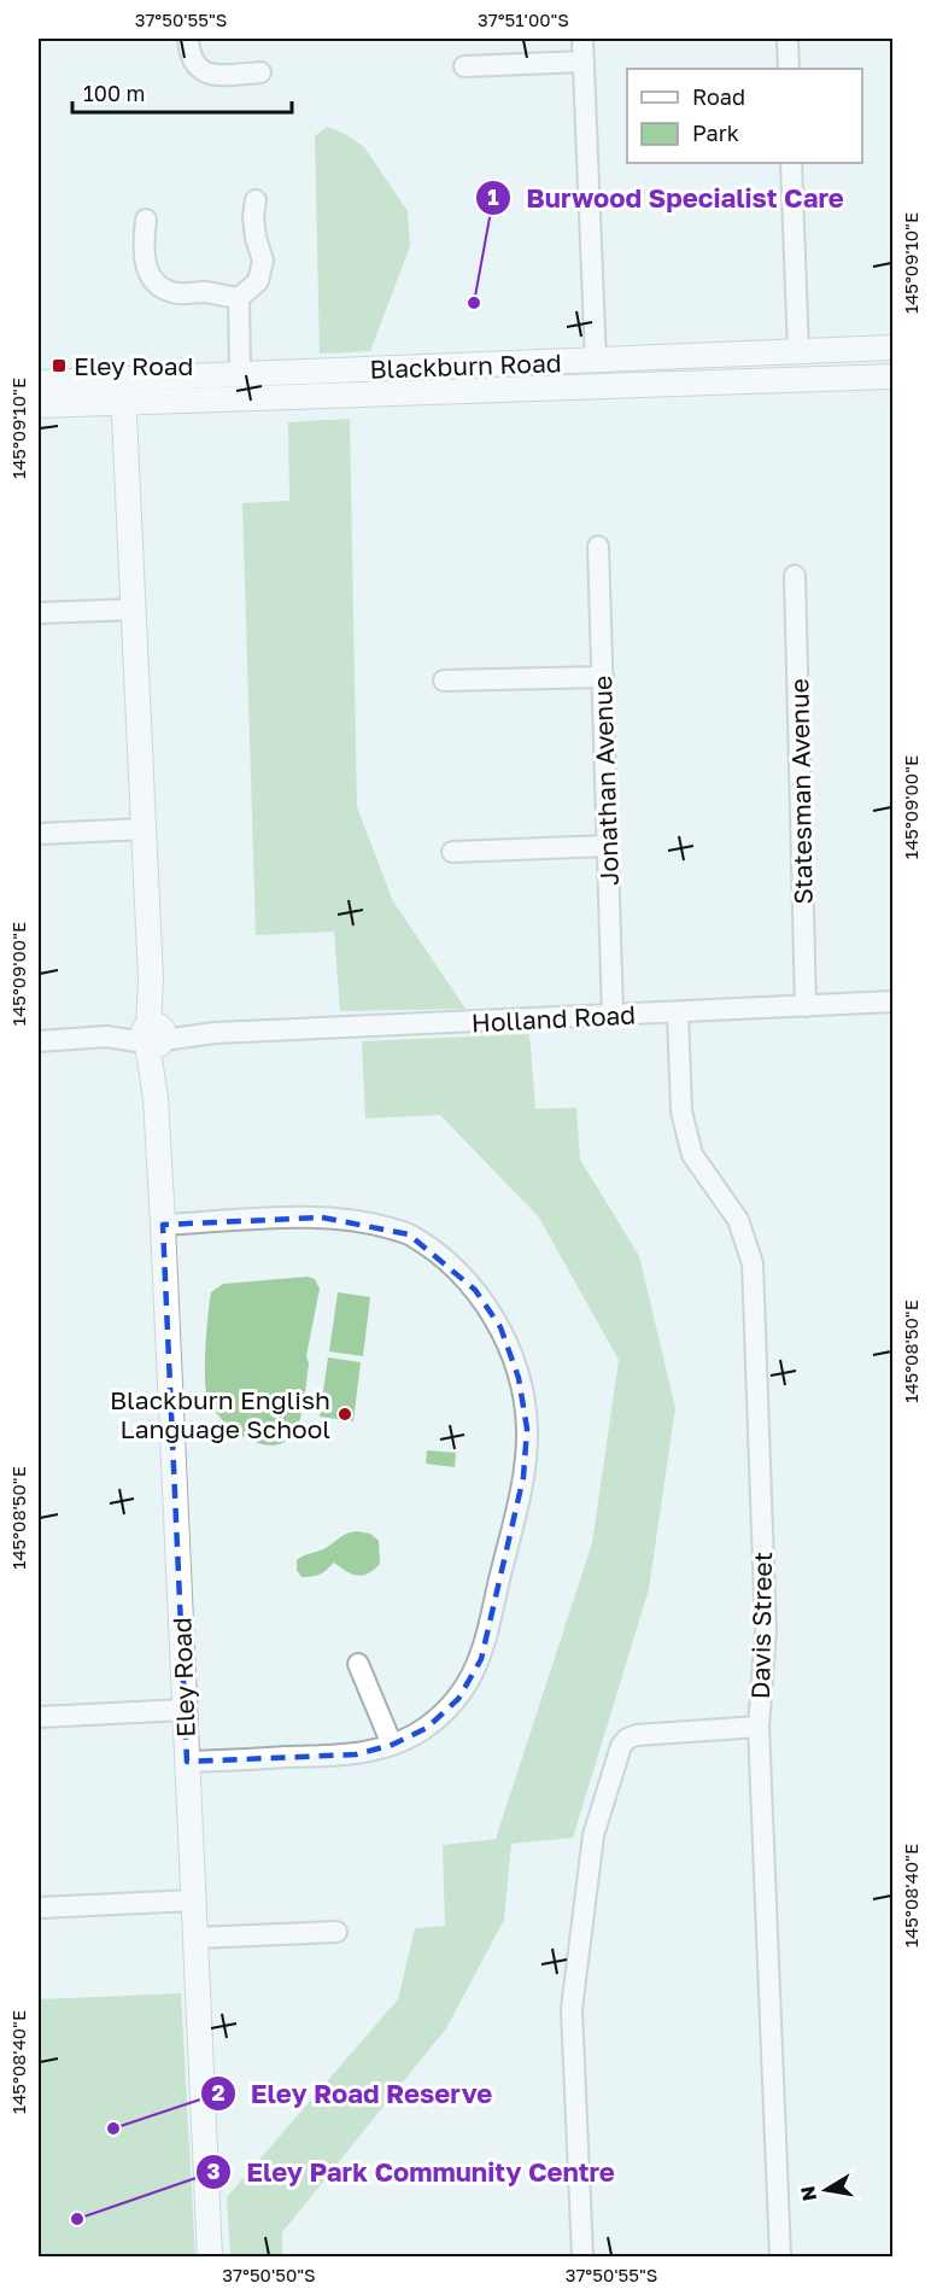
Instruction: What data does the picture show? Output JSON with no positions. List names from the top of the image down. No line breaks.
{"streets":{"main road":["Blackburn Road","Eley Road"],"street":["Jonathan Avenue","Statesman Avenue","Holland Road","Davis Street"]},"crossings":[["Blackburn Road","Eley Road"],["Jonathan Avenue","Holland Road"],["Statesman Avenue","Holland Road"],["Holland Road","Davis Street"],["Holland Road","Eley Road"]],"places":{"other":["Burwood Specialist Care","Blackburn English Language School","Eley Road Reserve","Eley Park Community Centre"],"transit":["Eley Road"]},"legend":["Road","Park"],"scale_bar":"100 m","north":"left","coordinates":["37°50'55\"S","37°51'00\"S","145°09'10\"E","145°09'00\"E","145°08'50\"E","145°08'40\"E","37°50'50\"S"]}
